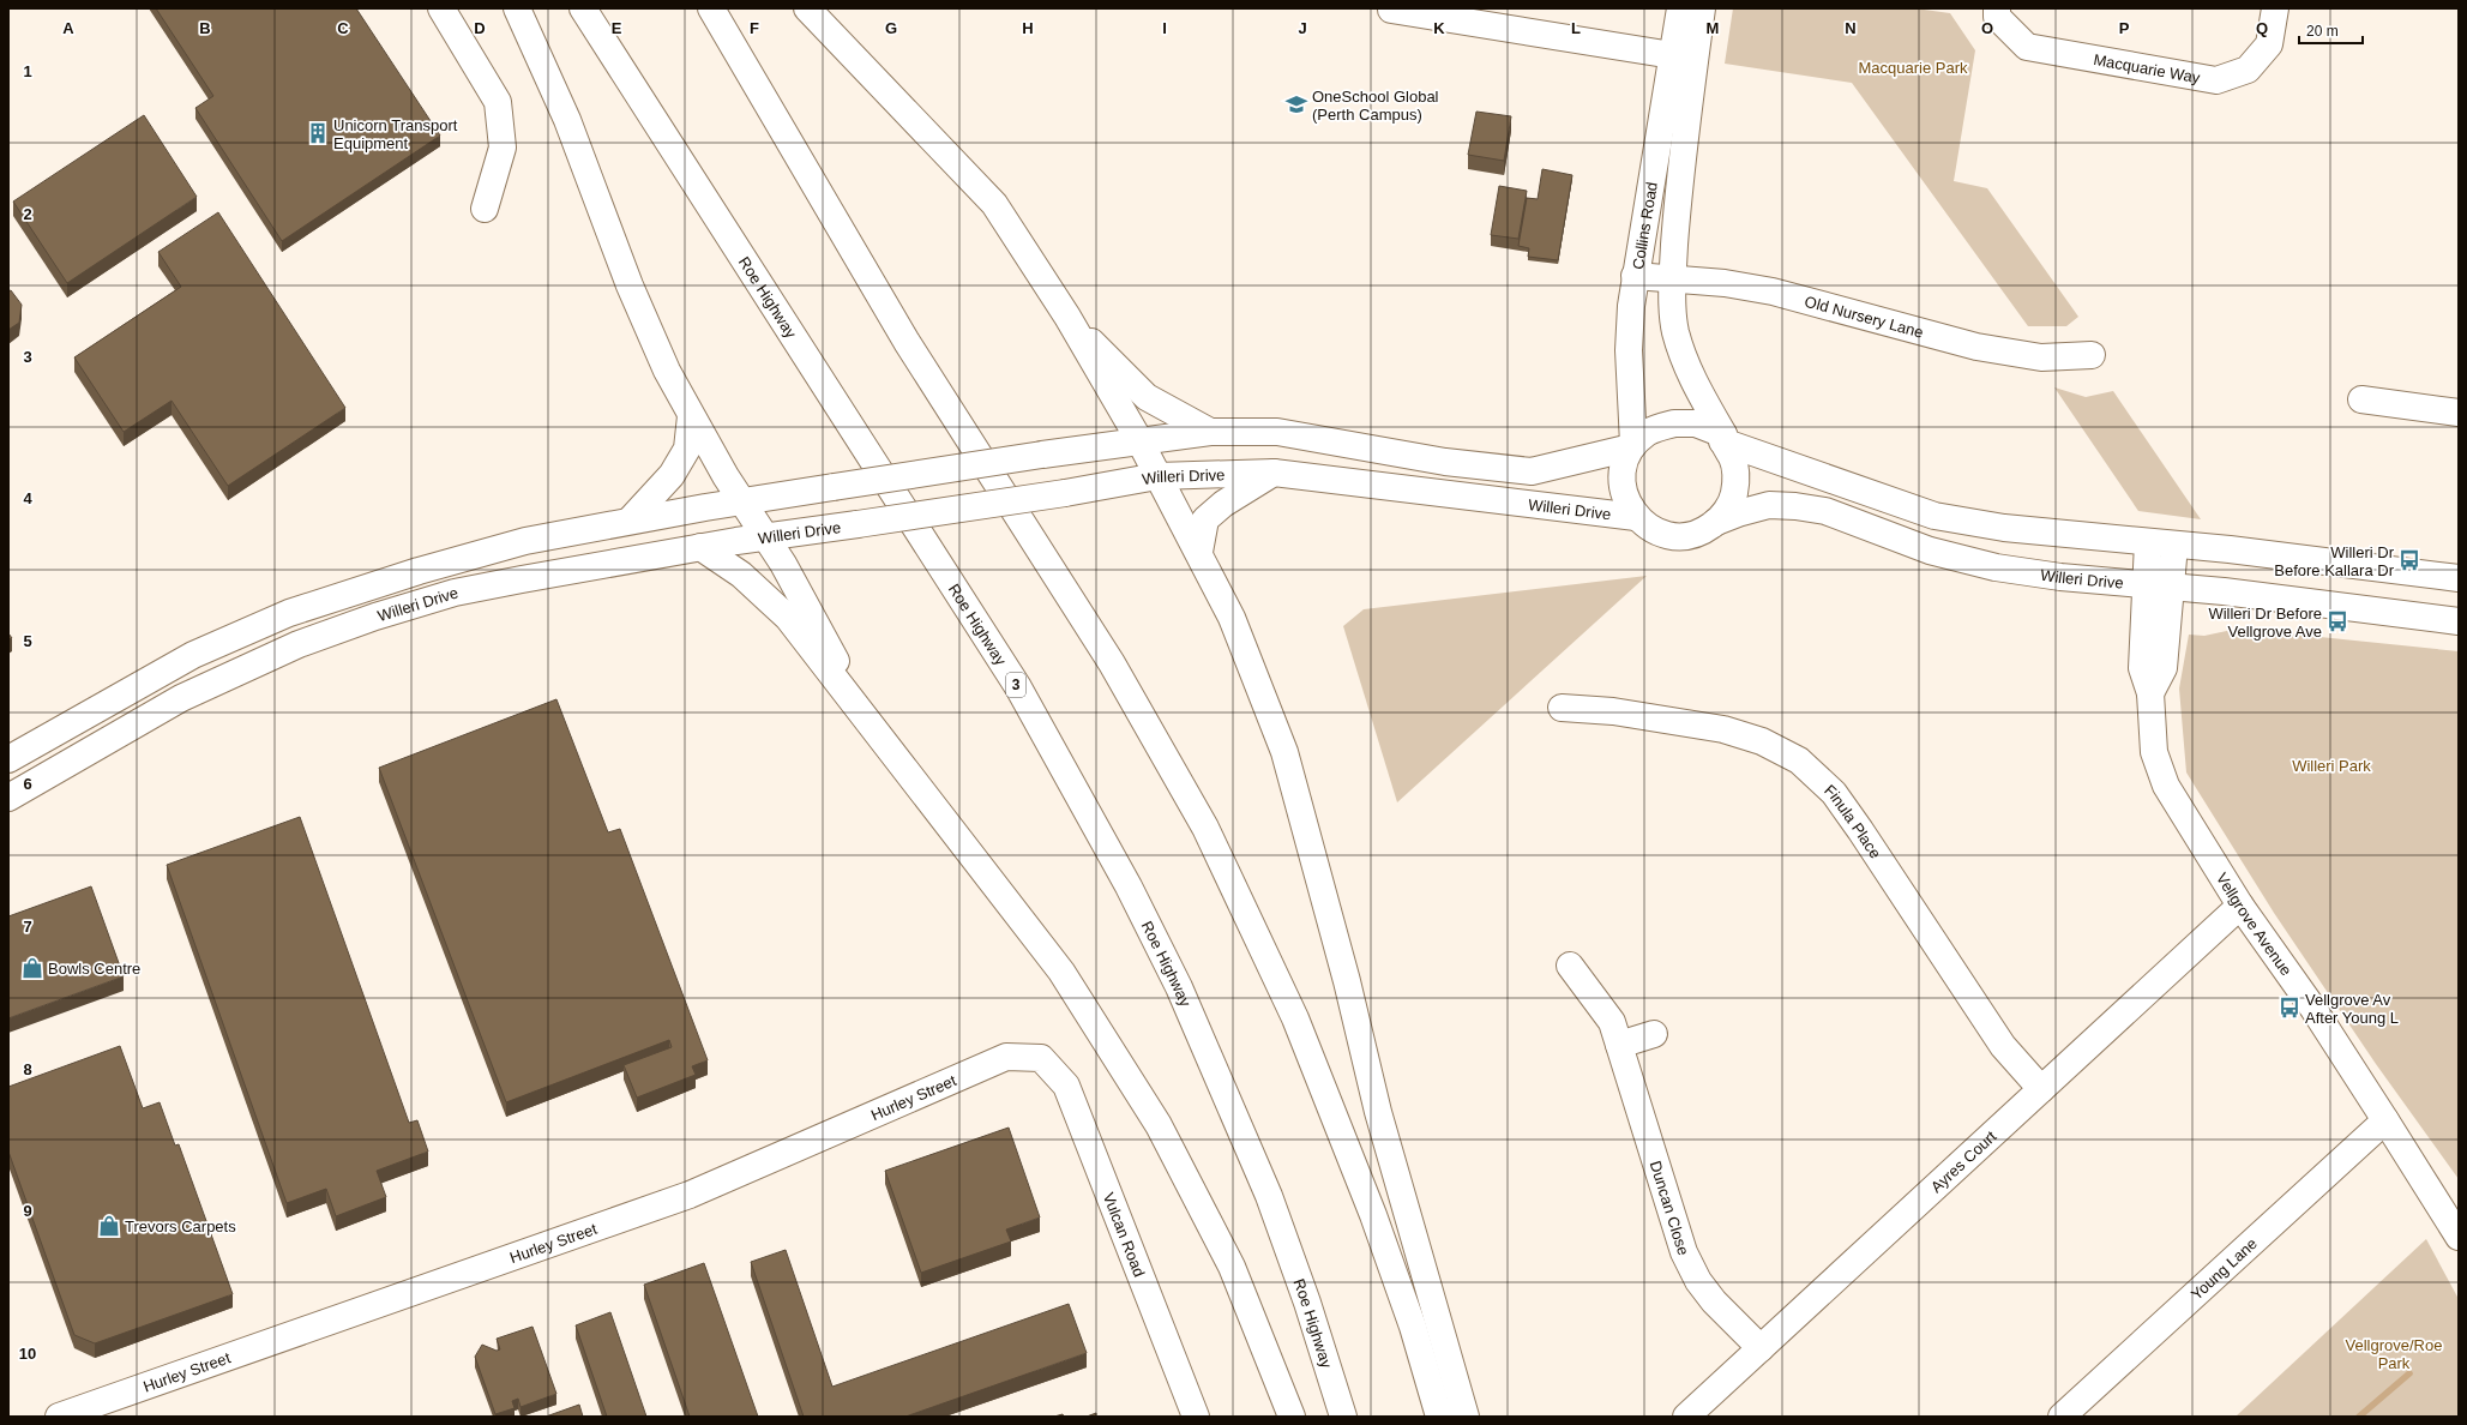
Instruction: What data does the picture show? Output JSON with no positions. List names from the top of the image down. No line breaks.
{"streets":{"main road":["Macquarie Way","Collins Road","Roe Highway","Old Nursery Lane","Willeri Drive","3","Finula Place","Vellgrove Avenue","Hurley Street","Ayres Court","Duncan Close","Vulcan Road","Young Lane"]},"crossings":[["Collins Road","Old Nursery Lane"],["Collins Road","Willeri Drive"],["Willeri Drive","Vellgrove Avenue"],["Finula Place","Ayres Court"],["Vellgrove Avenue","Ayres Court"],["Vellgrove Avenue","Young Lane"],["Hurley Street","Vulcan Road"],["Ayres Court","Duncan Close"]],"parks":["Macquarie Park","Willeri Park","Vellgrove/Roe Park"],"places":{"school or university":["OneSchool Global (Perth Campus)"],"building":["Unicorn Transport Equipment"],"bus stop":["Willeri Dr Before Kallara Dr","Willeri Dr Before Vellgrove Ave","Vellgrove Av After Young L"],"shop":["Bowls Centre","Trevors Carpets"]},"scale_bar":"20 m","grid":{"columns":["A","B","C","D","E","F","G","H","I","J","K","L","M","N","O","P","Q"],"rows":["1","2","3","4","5","6","7","8","9","10"]}}
